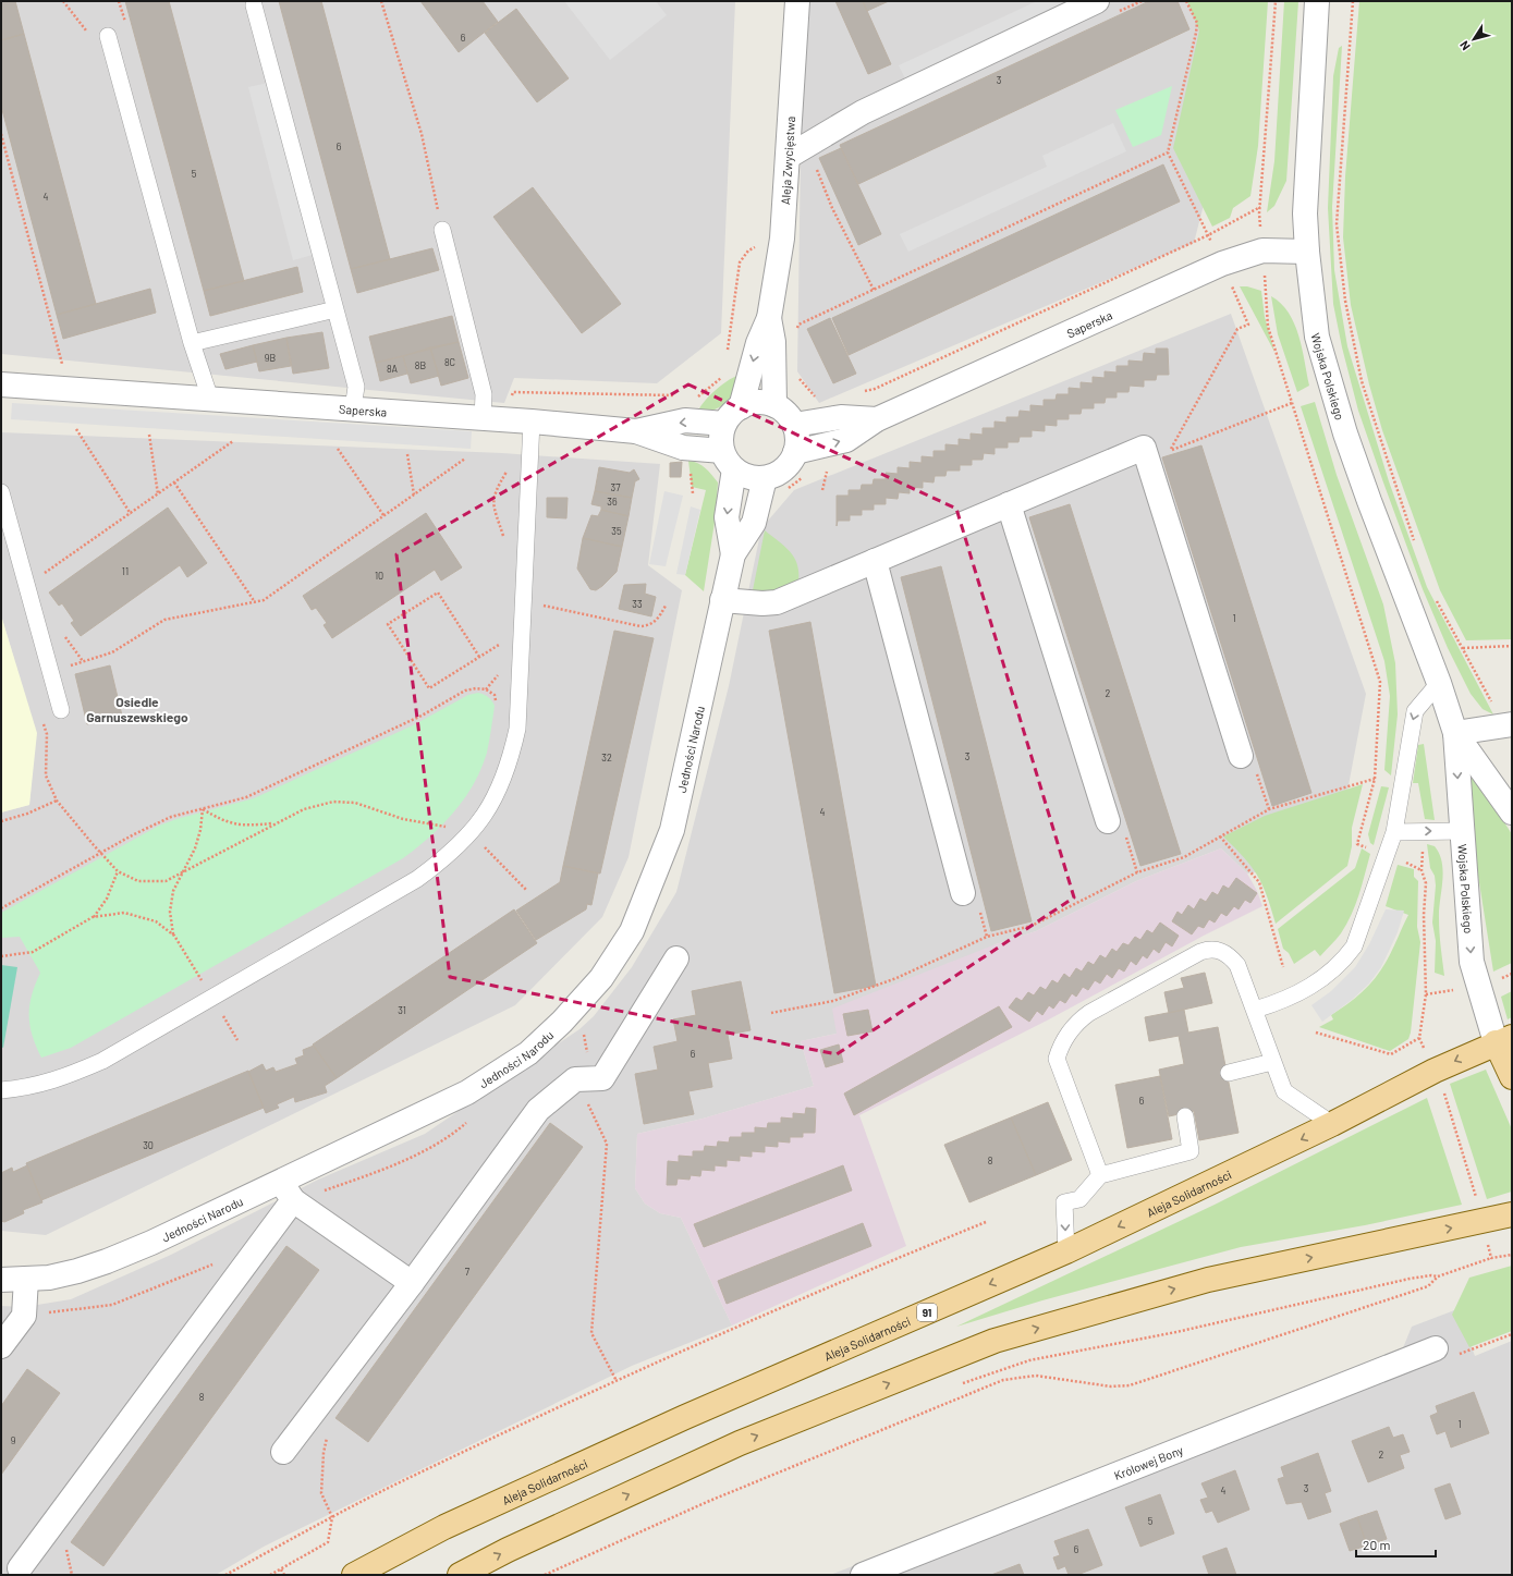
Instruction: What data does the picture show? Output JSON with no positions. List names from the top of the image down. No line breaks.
{"streets":{"main road":["Aleja Solidarności","91"],"street":["Aleja Zwycięstwa","Saperska","Wojska Polskiego","Jedności Narodu","Królowej Bony"]},"crossings":[["Aleja Zwycięstwa","Saperska"],["Aleja Zwycięstwa","Jedności Narodu"],["Saperska","Wojska Polskiego"],["Saperska","Jedności Narodu"],["Wojska Polskiego","Aleja Solidarności"]],"districts":["Osiedle Garnuszewskiego"],"house_numbers":["6","3","6","5","4","9B","8C","8B","8A","37","36","35","11","10","33","1","2","3","32","4","31","6","6","30","8","7","8","1","9","2","3","4","5","6"],"scale_bar":"20 m","north":"bottom left"}
